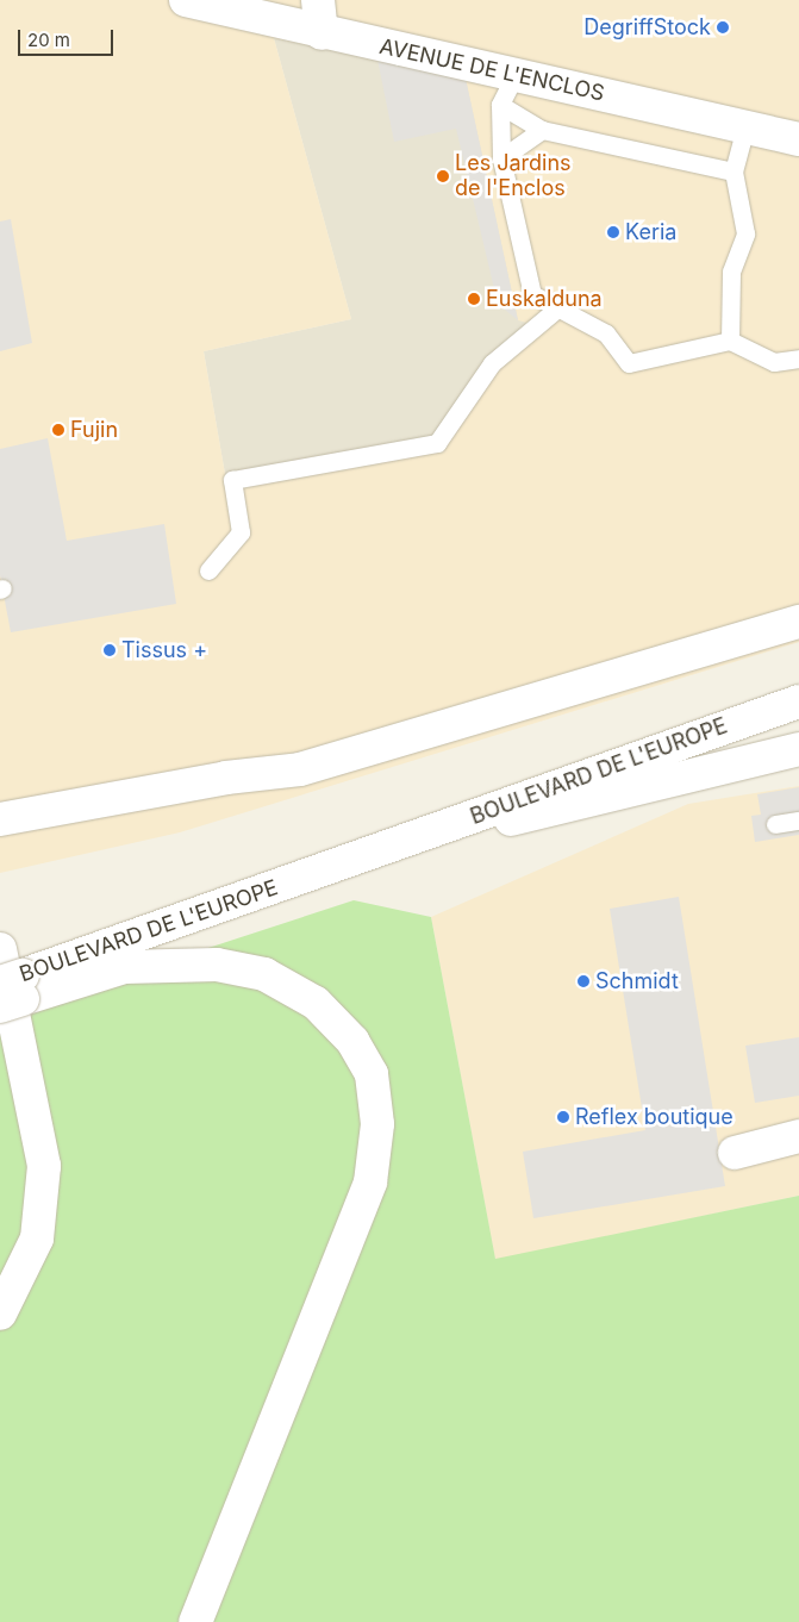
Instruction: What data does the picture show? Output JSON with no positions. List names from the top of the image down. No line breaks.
{"streets":{"street":["AVENUE DE L'ENCLOS","BOULEVARD DE L'EUROPE"]},"places":["DegriffStock","Les Jardins de l'Enclos","Keria","Euskalduna","Fujin","Tissus +","Schmidt","Reflex boutique"],"scale_bar":"20 m"}
